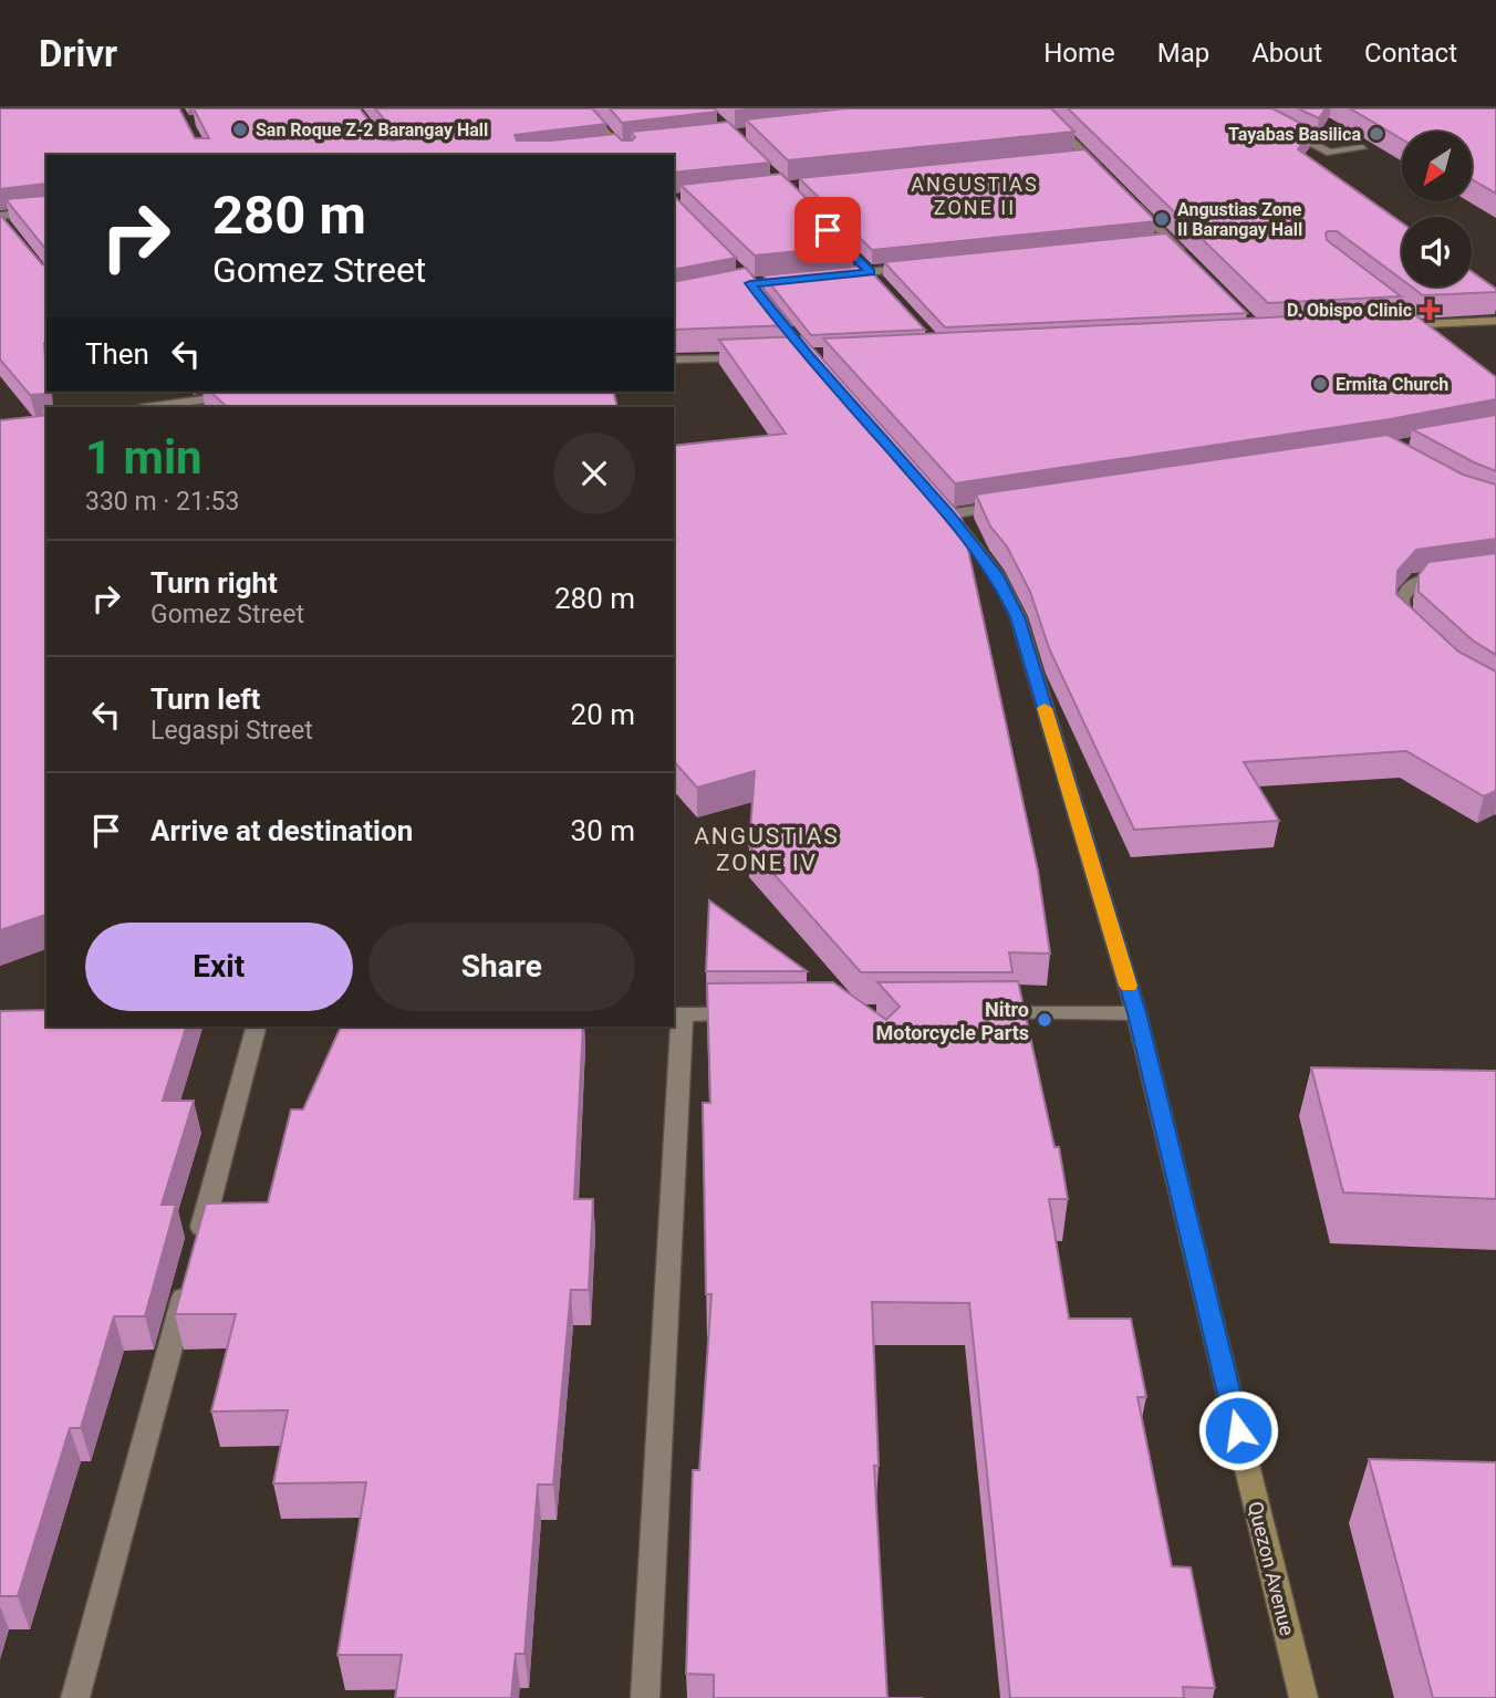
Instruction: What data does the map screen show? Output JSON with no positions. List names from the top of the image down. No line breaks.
{"streets":{"main road":["Quezon Avenue"]},"districts":["ANGUSTIAS ZONE II","ANGUSTIAS ZONE IV"],"places":{"other":["San Roque Z-2 Barangay Hall","Tayabas Basilica","Angustias Zone II Barangay Hall","Ermita Church","Nitro Motorcycle Parts"],"health":["D. Obispo Clinic"]},"north":"bottom left","page":{"header":"Drivr","nav":["Home","Map","About","Contact"],"turn":["280 m","Gomez Street"],"then":"Then","heading":["1 min","330 m · 21:53"],"list":[{"name":"Turn right","note":"Gomez Street","value":"280 m"},{"name":"Turn left","note":"Legaspi Street","value":"20 m"},{"name":"Arrive at destination","value":"30 m"}],"buttons":["Exit","Share"]}}
